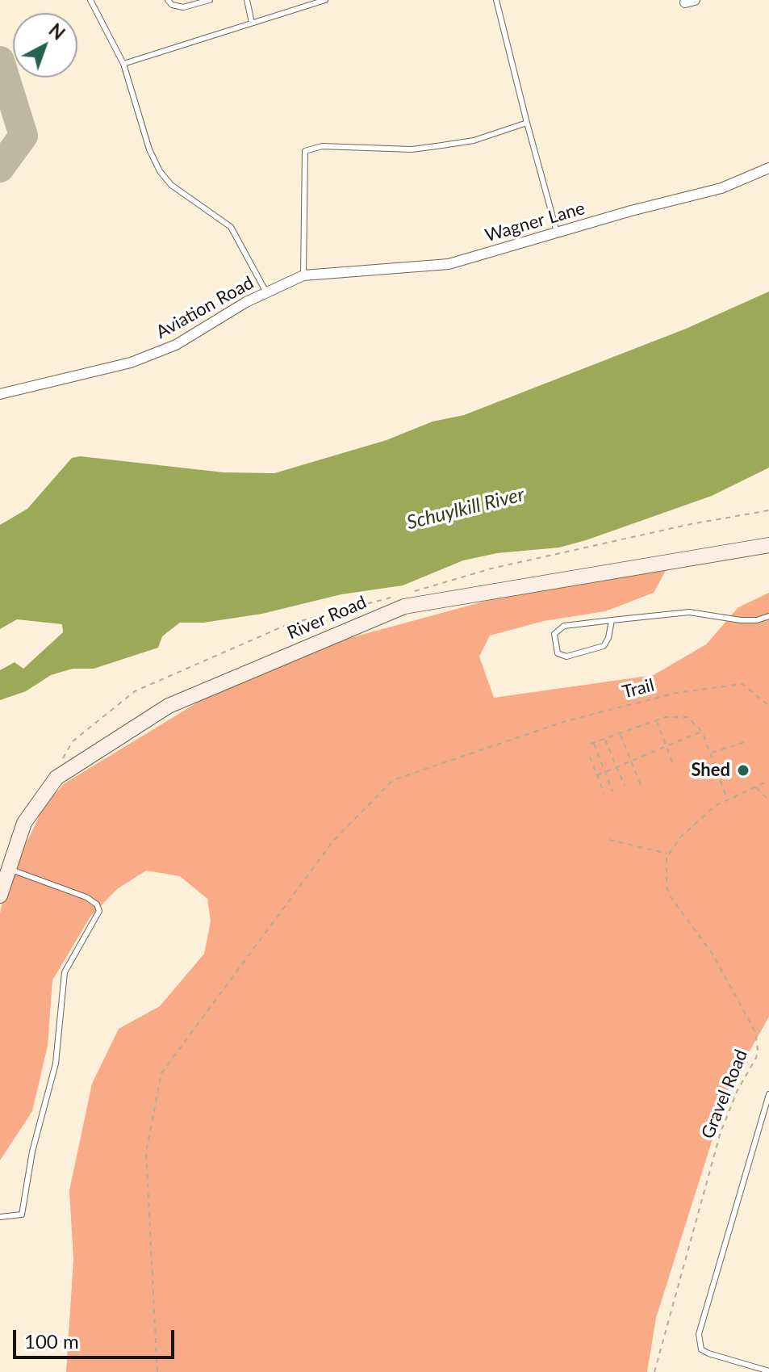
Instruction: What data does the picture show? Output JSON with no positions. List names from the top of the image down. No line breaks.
{"streets":{"street":["Wagner Lane","Aviation Road","River Road"],"path":["Trail","Gravel Road"]},"crossings":[["Wagner Lane","Aviation Road"]],"water":["Schuylkill River"],"places":["Shed"],"scale_bar":"100 m","north":"top right"}
